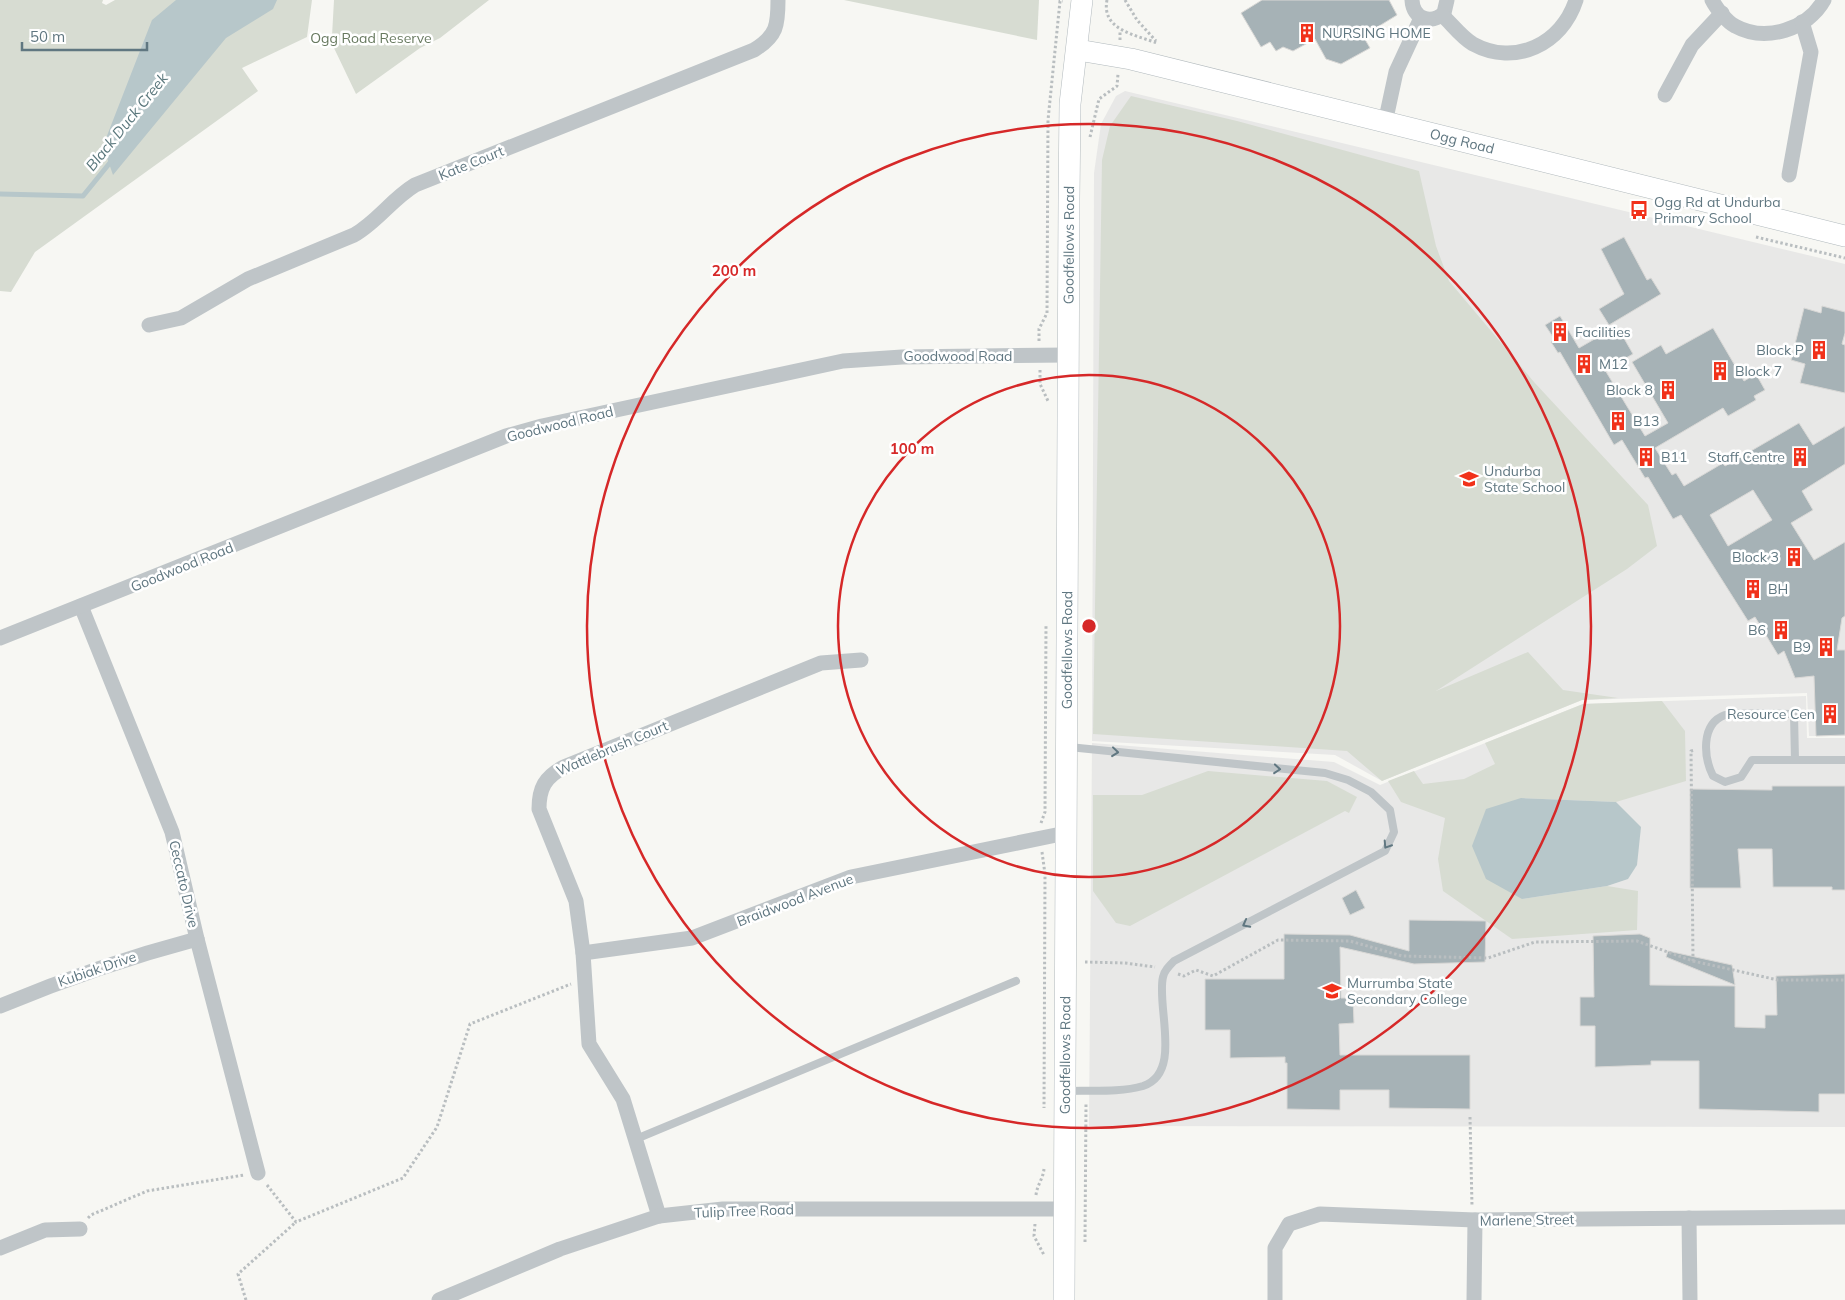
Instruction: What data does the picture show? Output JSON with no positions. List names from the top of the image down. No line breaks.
{"streets":{"street":["Ogg Road","Kate Court","Goodfellows Road","Goodwood Road","Wattlebrush Court","Ceccato Drive","Braidwood Avenue","Kubiak Drive","Tulip Tree Road","Marlene Street"]},"crossings":[["Ogg Road","Goodfellows Road"],["Goodfellows Road","Goodwood Road"],["Goodfellows Road","Braidwood Avenue"],["Goodfellows Road","Tulip Tree Road"],["Goodwood Road","Ceccato Drive"],["Wattlebrush Court","Braidwood Avenue"],["Wattlebrush Court","Tulip Tree Road"],["Ceccato Drive","Kubiak Drive"]],"water":["Black Duck Creek"],"parks":["Ogg Road Reserve"],"places":{"building":["NURSING HOME","Facilities","Block P","M12","Block 7","Block 8","B13","B11","Staff Centre","Block 3","BH","B6","B9","Resource Cen"],"bus stop":["Ogg Rd at Undurba Primary School"],"school or university":["Undurba State School","Murrumba State Secondary College"]},"scale_bar":"50 m","rings":["200 m","100 m"]}
